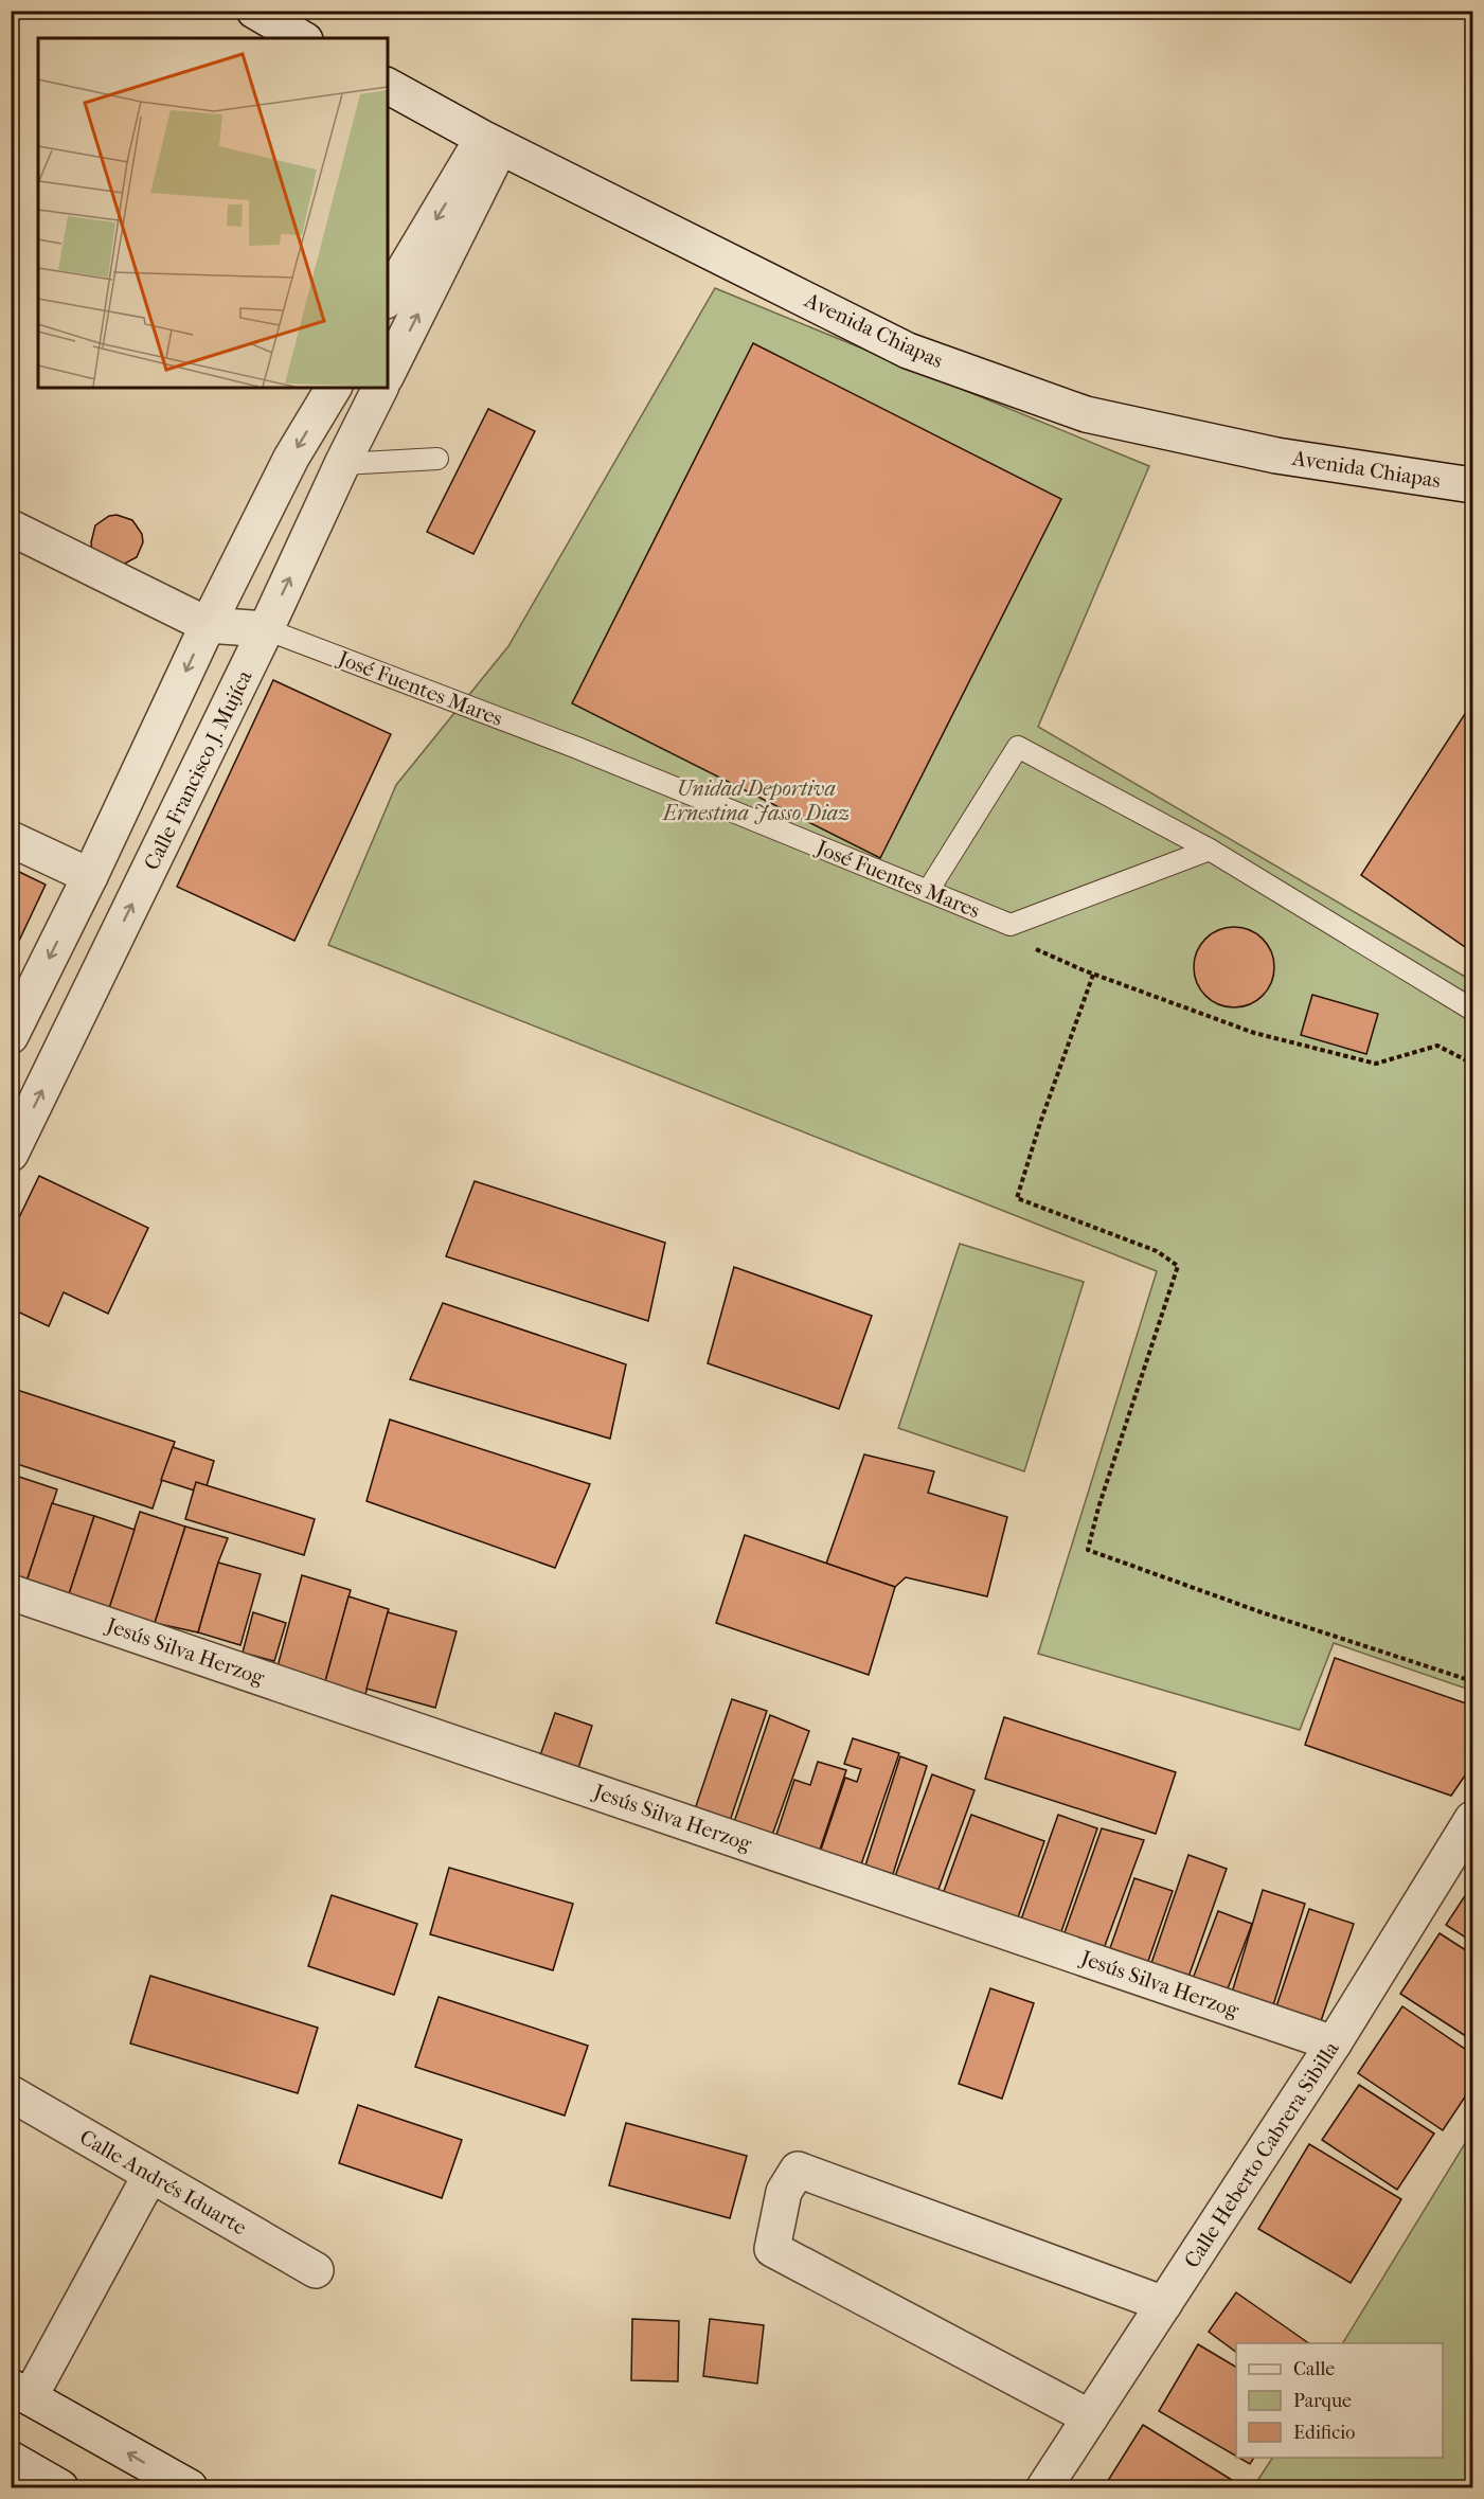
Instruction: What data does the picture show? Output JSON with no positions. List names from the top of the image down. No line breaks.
{"streets":{"street":["Avenida Chiapas","Calle Francisco J. Mujíca","Jesús Silva Herzog","Calle Heberto Cabrera Sibilla","Calle Andrés Iduarte"],"lane":["José Fuentes Mares"]},"crossings":[["José Fuentes Mares","Calle Francisco J. Mujíca"],["Jesús Silva Herzog","Calle Heberto Cabrera Sibilla"]],"parks":["Unidad Deportiva Ernestina Jasso Diaz"],"legend":["Calle","Parque","Edificio"]}
